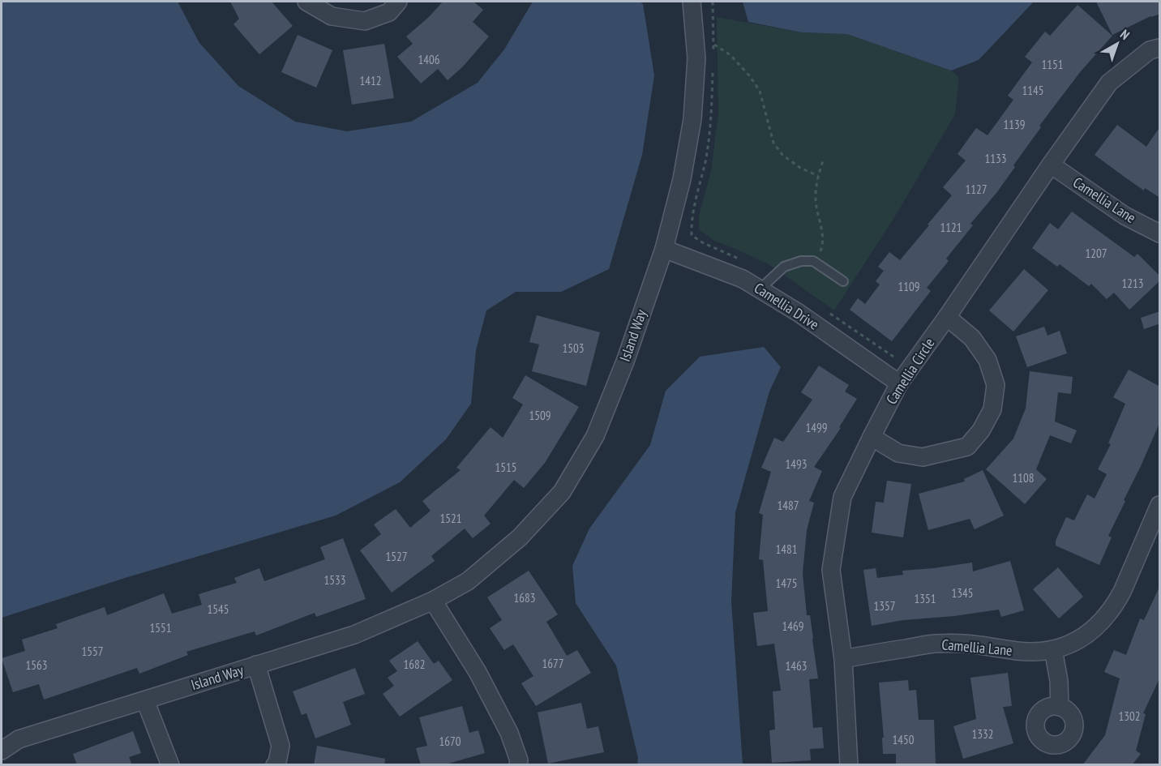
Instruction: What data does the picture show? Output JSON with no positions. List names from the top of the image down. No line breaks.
{"streets":{"street":["Camellia Lane","Camellia Drive","Island Way","Camellia Circle"]},"crossings":[["Camellia Lane","Camellia Circle"],["Camellia Drive","Island Way"],["Camellia Drive","Camellia Circle"]],"house_numbers":["1406","1151","1412","1145","1139","1133","1127","1121","1207","1213","1109","1503","1509","1499","1493","1515","1108","1487","1521","1481","1527","1533","1475","1345","1683","1351","1357","1545","1469","1551","1557","1677","1682","1563","1463","1302","1332","1450","1670"],"north":"top right"}
